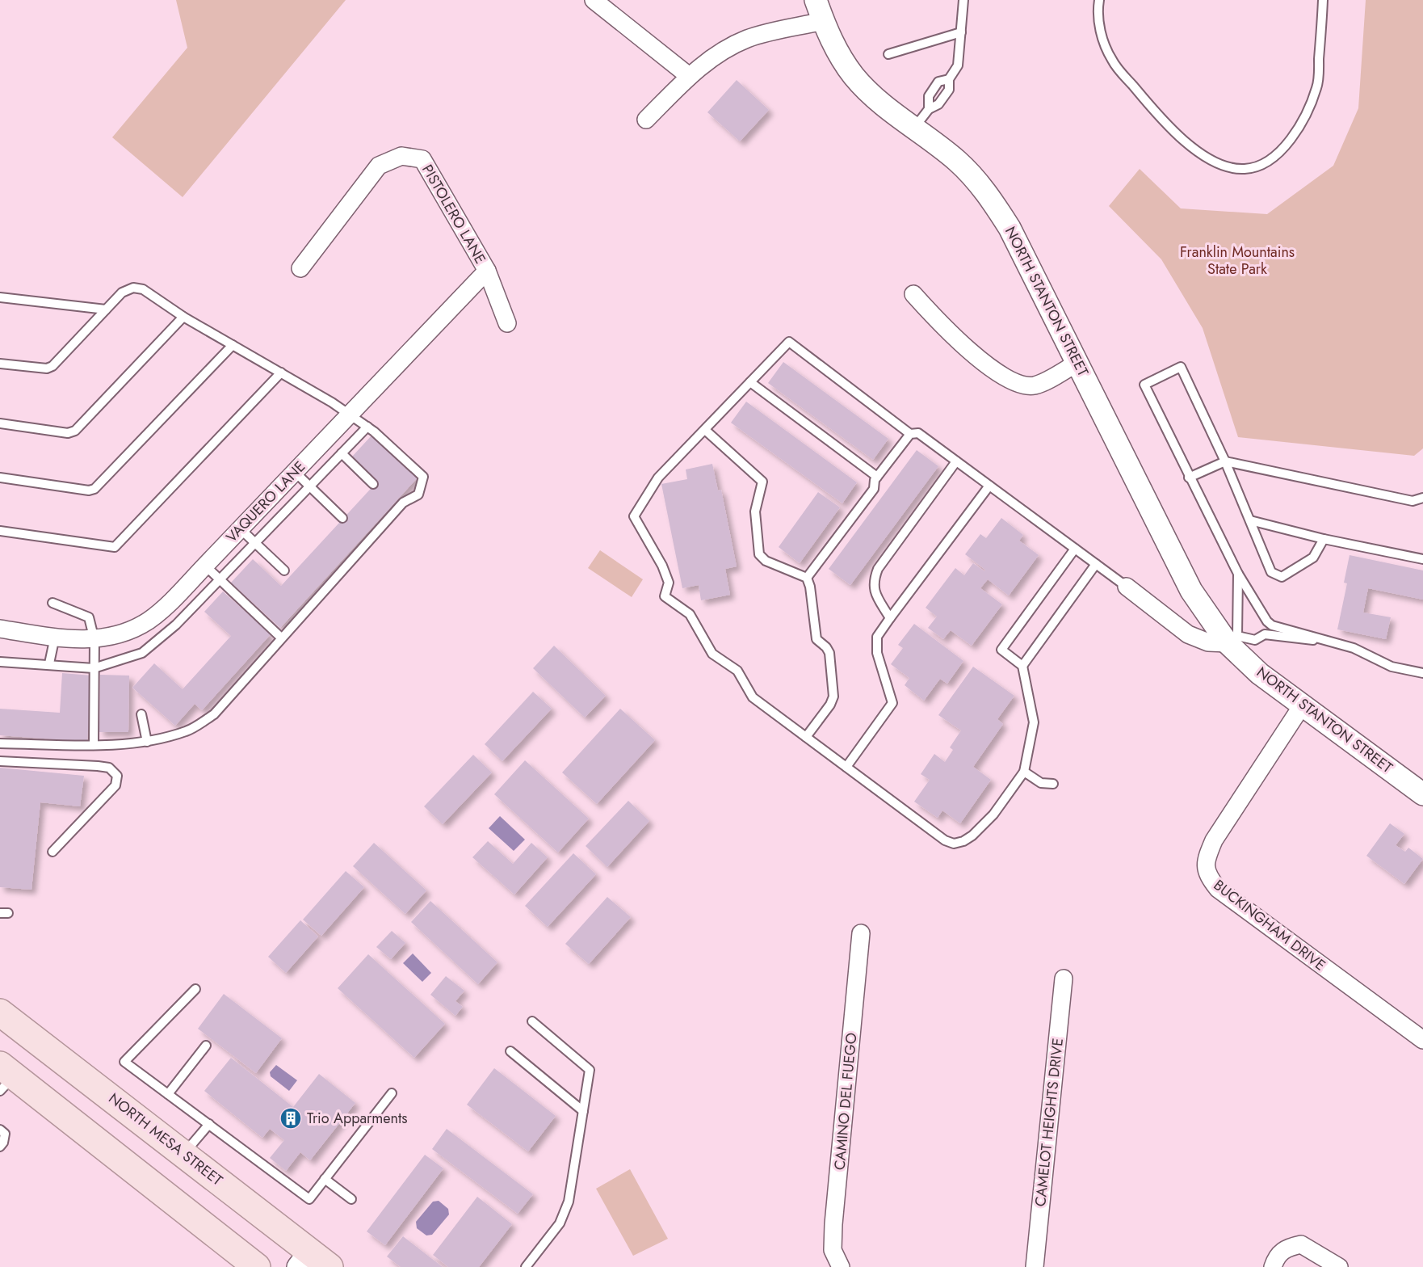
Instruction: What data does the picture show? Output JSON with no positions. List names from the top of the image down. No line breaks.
{"streets":{"main road":["NORTH MESA STREET"],"street":["PISTOLERO LANE","NORTH STANTON STREET","VAQUERO LANE","BUCKINGHAM DRIVE","CAMINO DEL FUEGO","CAMELOT HEIGHTS DRIVE"]},"crossings":[["PISTOLERO LANE","VAQUERO LANE"],["NORTH STANTON STREET","BUCKINGHAM DRIVE"]],"parks":["Franklin Mountains State Park"],"places":{"building":["Trio Apparments"]}}
